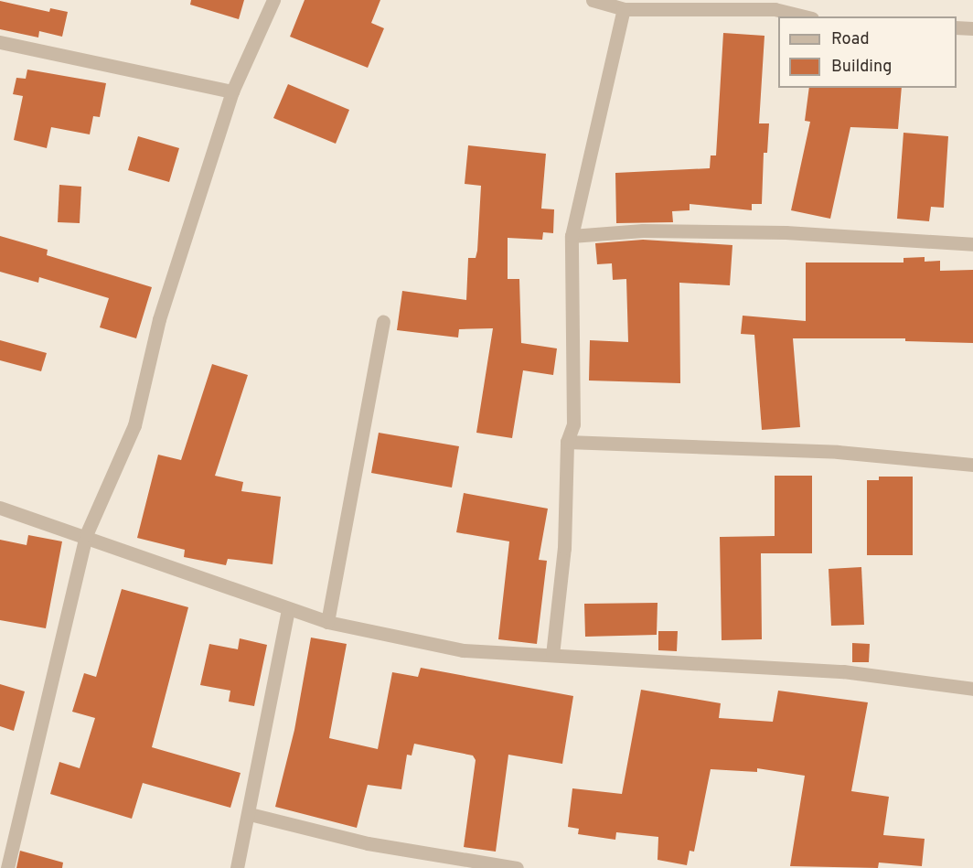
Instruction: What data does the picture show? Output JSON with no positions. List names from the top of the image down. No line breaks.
{"legend":["Road","Building"]}
